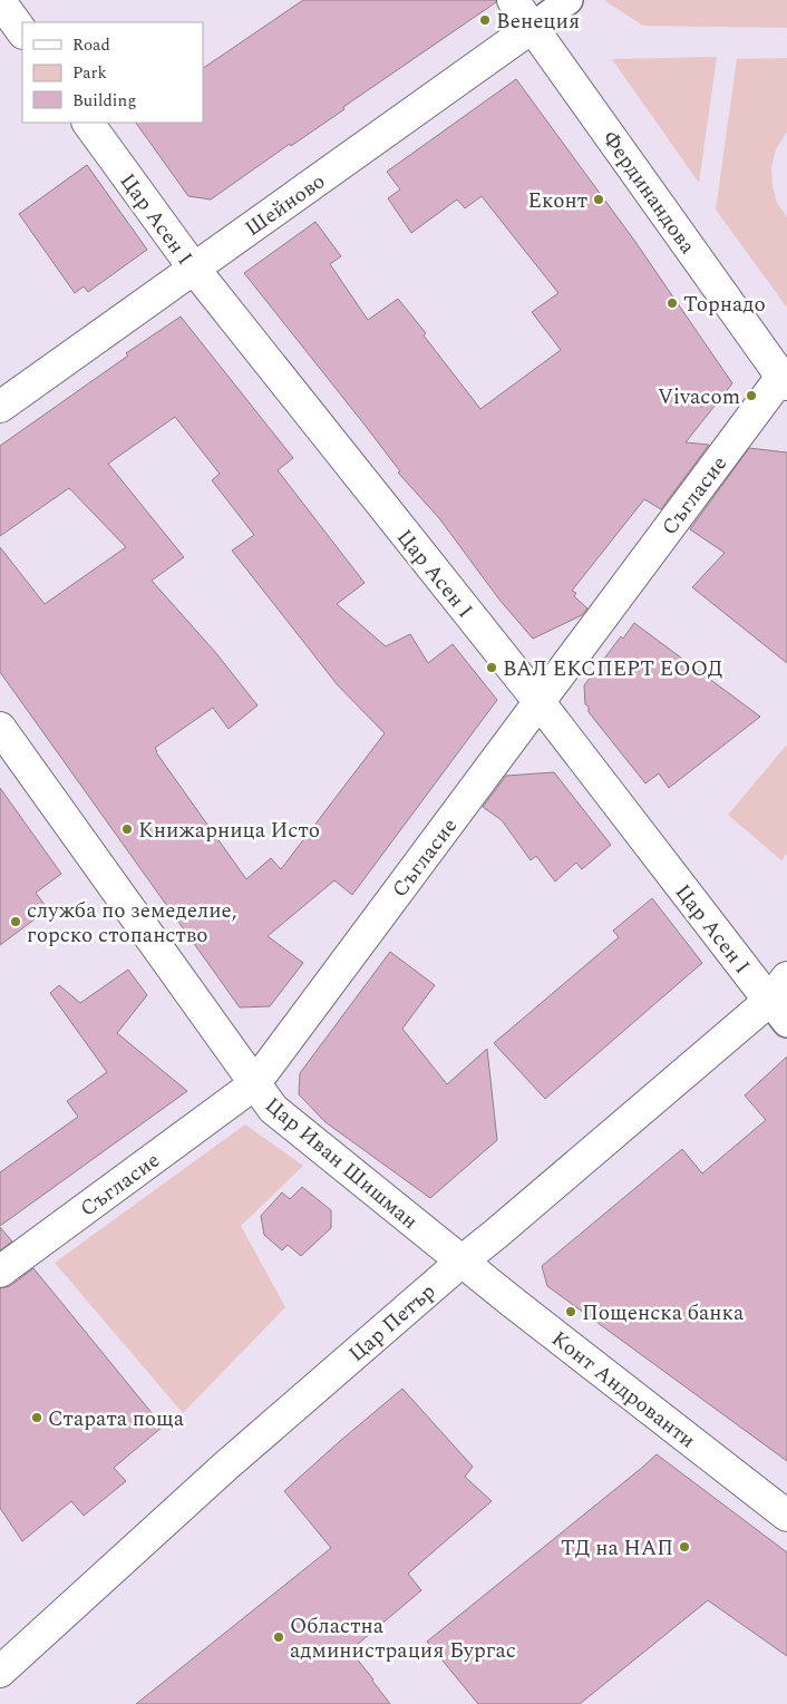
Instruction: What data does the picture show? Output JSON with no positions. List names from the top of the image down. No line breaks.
{"streets":{"street":["Фердинандова","Шейново","Цар Асен I","Съгласие","Цар Иван Шишман","Цар Петър","Конт Андрованти"]},"crossings":[["Фердинандова","Шейново"],["Фердинандова","Съгласие"],["Шейново","Цар Асен I"],["Цар Асен I","Съгласие"],["Цар Асен I","Цар Петър"],["Съгласие","Цар Иван Шишман"],["Цар Иван Шишман","Цар Петър"],["Цар Иван Шишман","Конт Андрованти"],["Цар Петър","Конт Андрованти"]],"places":["Венеция","Еконт","Торнадо","Vivacom","ВАЛ ЕКСПЕРТ ЕООД","Книжарница Исто","служба по земеделие, горско стопанство","Пощенска банка","Старата поща","ТД на НАП","Областна администрация Бургас"],"legend":["Road","Park","Building"]}
